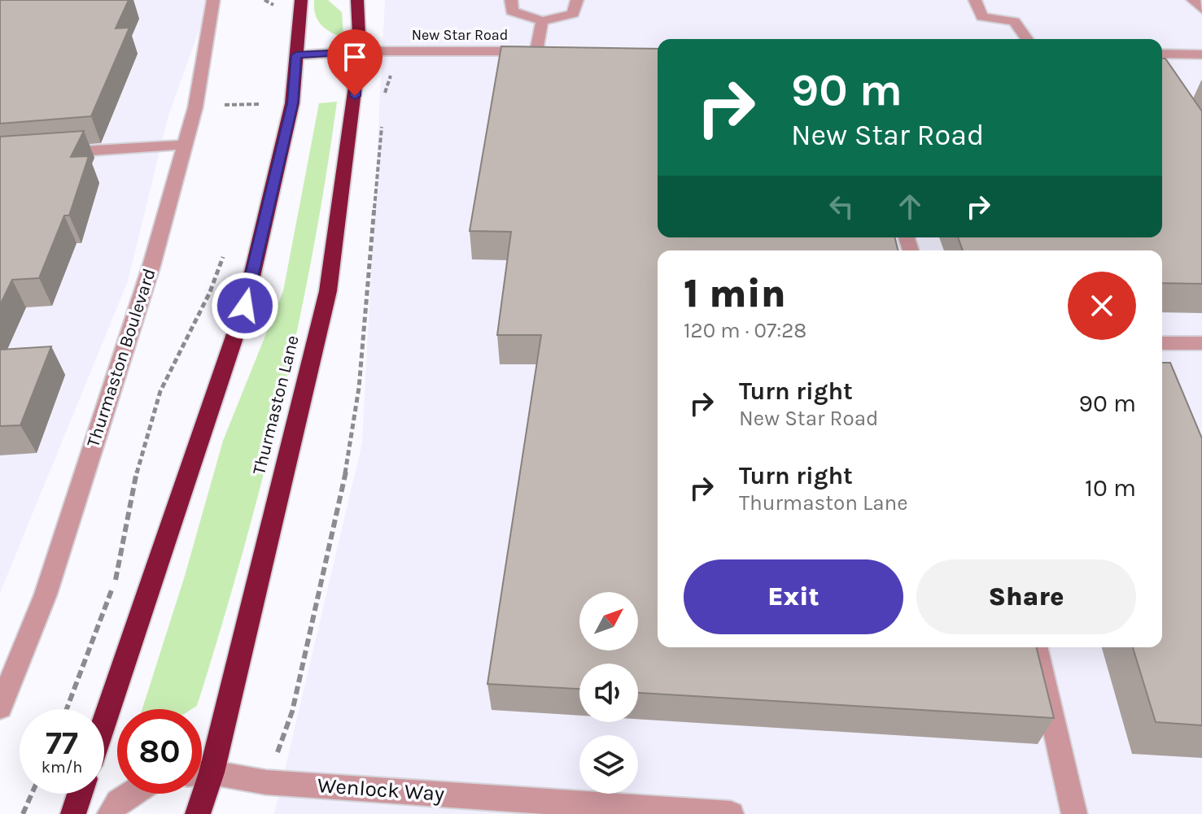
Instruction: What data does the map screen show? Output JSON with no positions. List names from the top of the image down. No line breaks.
{"streets":{"highway":["Thurmaston Lane"],"street":["New Star Road","Thurmaston Boulevard","Wenlock Way"]},"crossings":[["New Star Road","Thurmaston Lane"]],"north":"top right","page":{"turn":["90 m","New Star Road"],"heading":["1 min","120 m · 07:28"],"list":[{"name":"Turn right","note":"New Star Road","value":"90 m"},{"name":"Turn right","note":"Thurmaston Lane","value":"10 m"}],"buttons":["Exit","Share"],"speed":"77 km/h","limit":"80"}}
